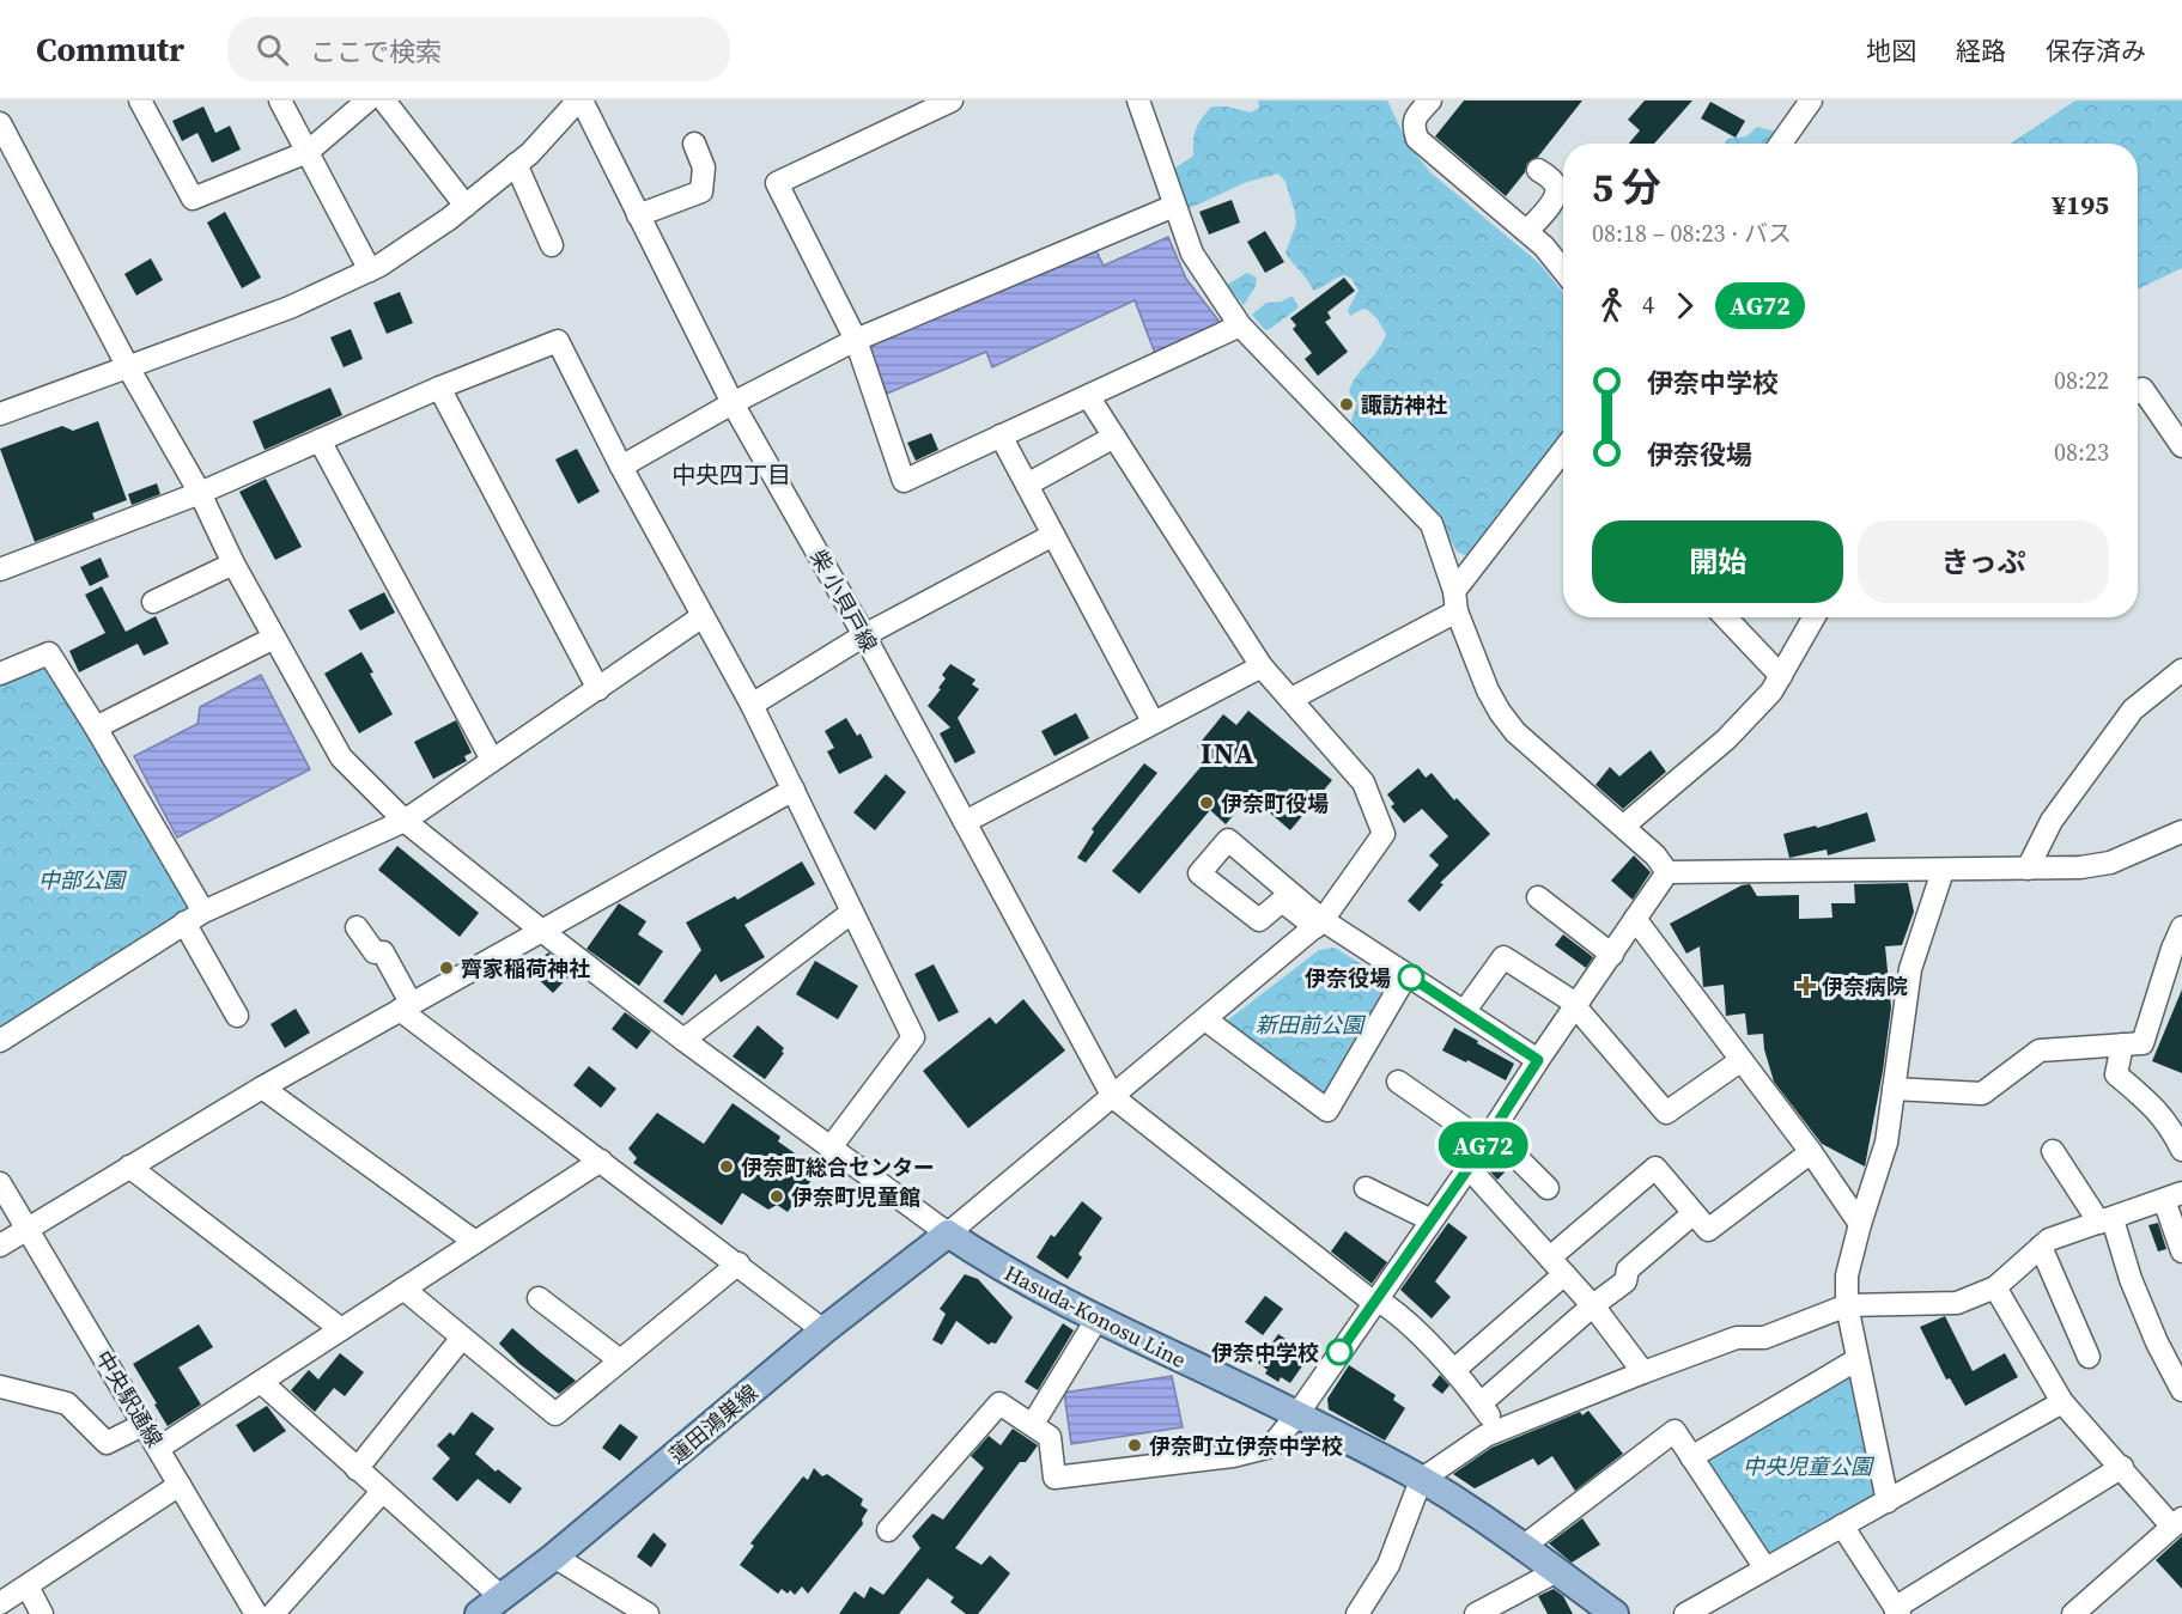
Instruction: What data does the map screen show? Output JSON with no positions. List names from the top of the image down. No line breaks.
{"streets":{"main road":["Hasuda-Konosu Line","蓮田鴻巣線"],"street":["柴 小貝戸線","中央駅通線"]},"crossings":[["Hasuda-Konosu Line","蓮田鴻巣線"]],"districts":["中央四丁目","INA"],"parks":["中部公園","新田前公園","中央児童公園"],"places":{"other":["諏訪神社","伊奈町役場","齊家稲荷神社","伊奈役場","伊奈町総合センター","伊奈町児童館","伊奈中学校","伊奈町立伊奈中学校"],"health":["伊奈病院"]},"lines":["bus line AG72"],"page":{"header":"Commutr","search":"ここで検索","nav":["地図","経路","保存済み"],"on_map":"AG72","heading":["5 分","08:18 – 08:23 · バス","¥195"],"legs":["4","AG72"],"list":[{"name":"伊奈中学校","value":"08:22"},{"name":"伊奈役場","value":"08:23"}],"buttons":["開始","きっぷ"]}}
